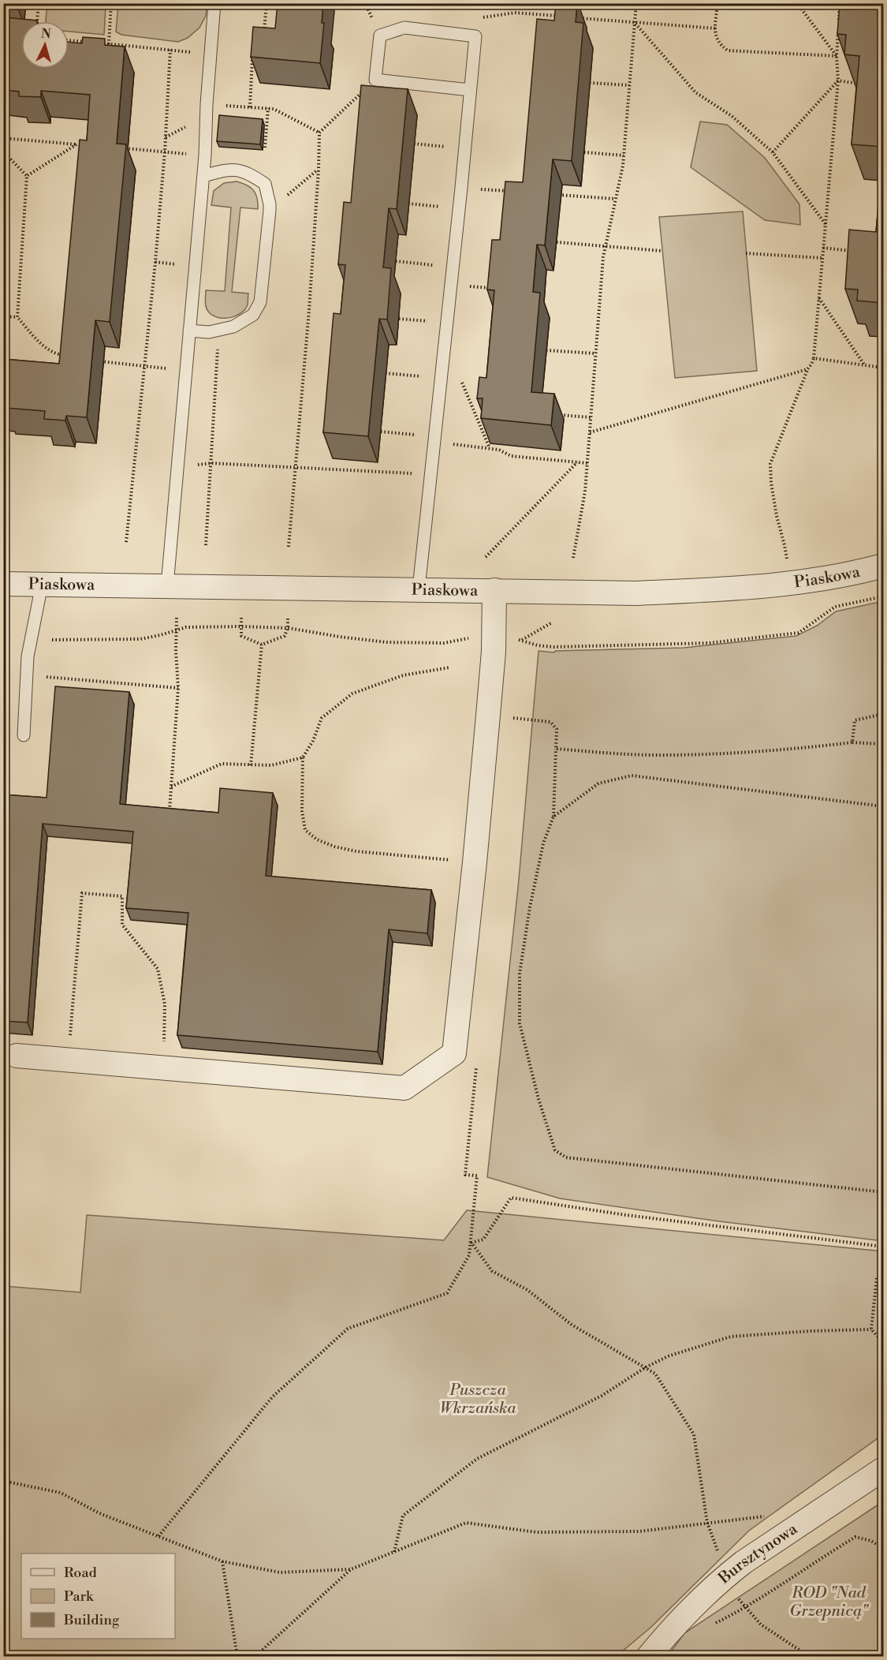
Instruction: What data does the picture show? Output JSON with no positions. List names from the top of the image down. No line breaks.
{"streets":{"street":["Piaskowa","Bursztynowa"]},"parks":["Puszcza Wkrzańska","ROD \"Nad Grzepnicą\""],"legend":["Road","Park","Building"],"north":"top"}
